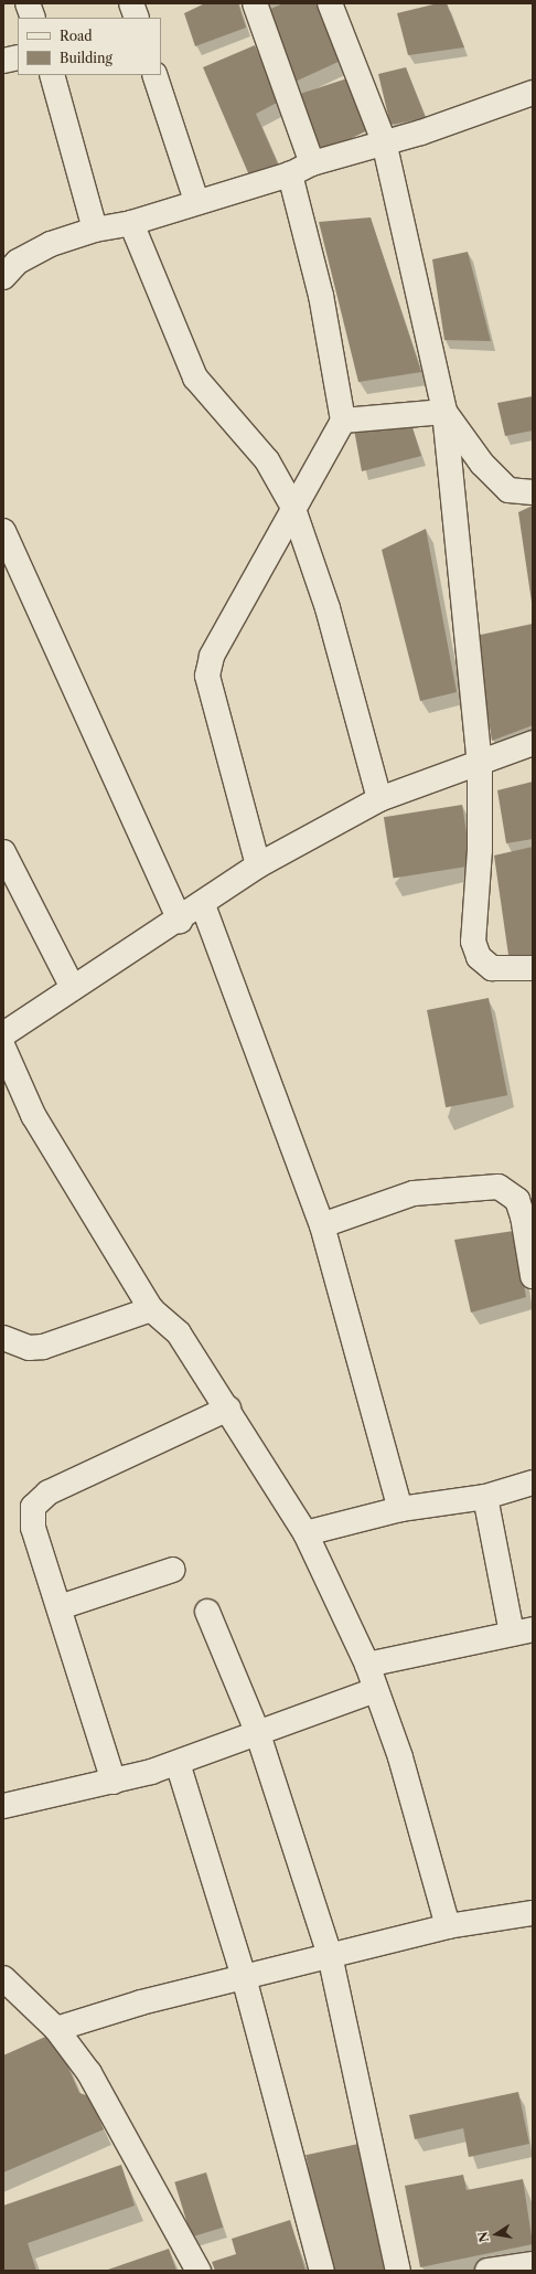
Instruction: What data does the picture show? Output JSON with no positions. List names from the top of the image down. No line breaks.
{"legend":["Road","Building"],"north":"left"}
